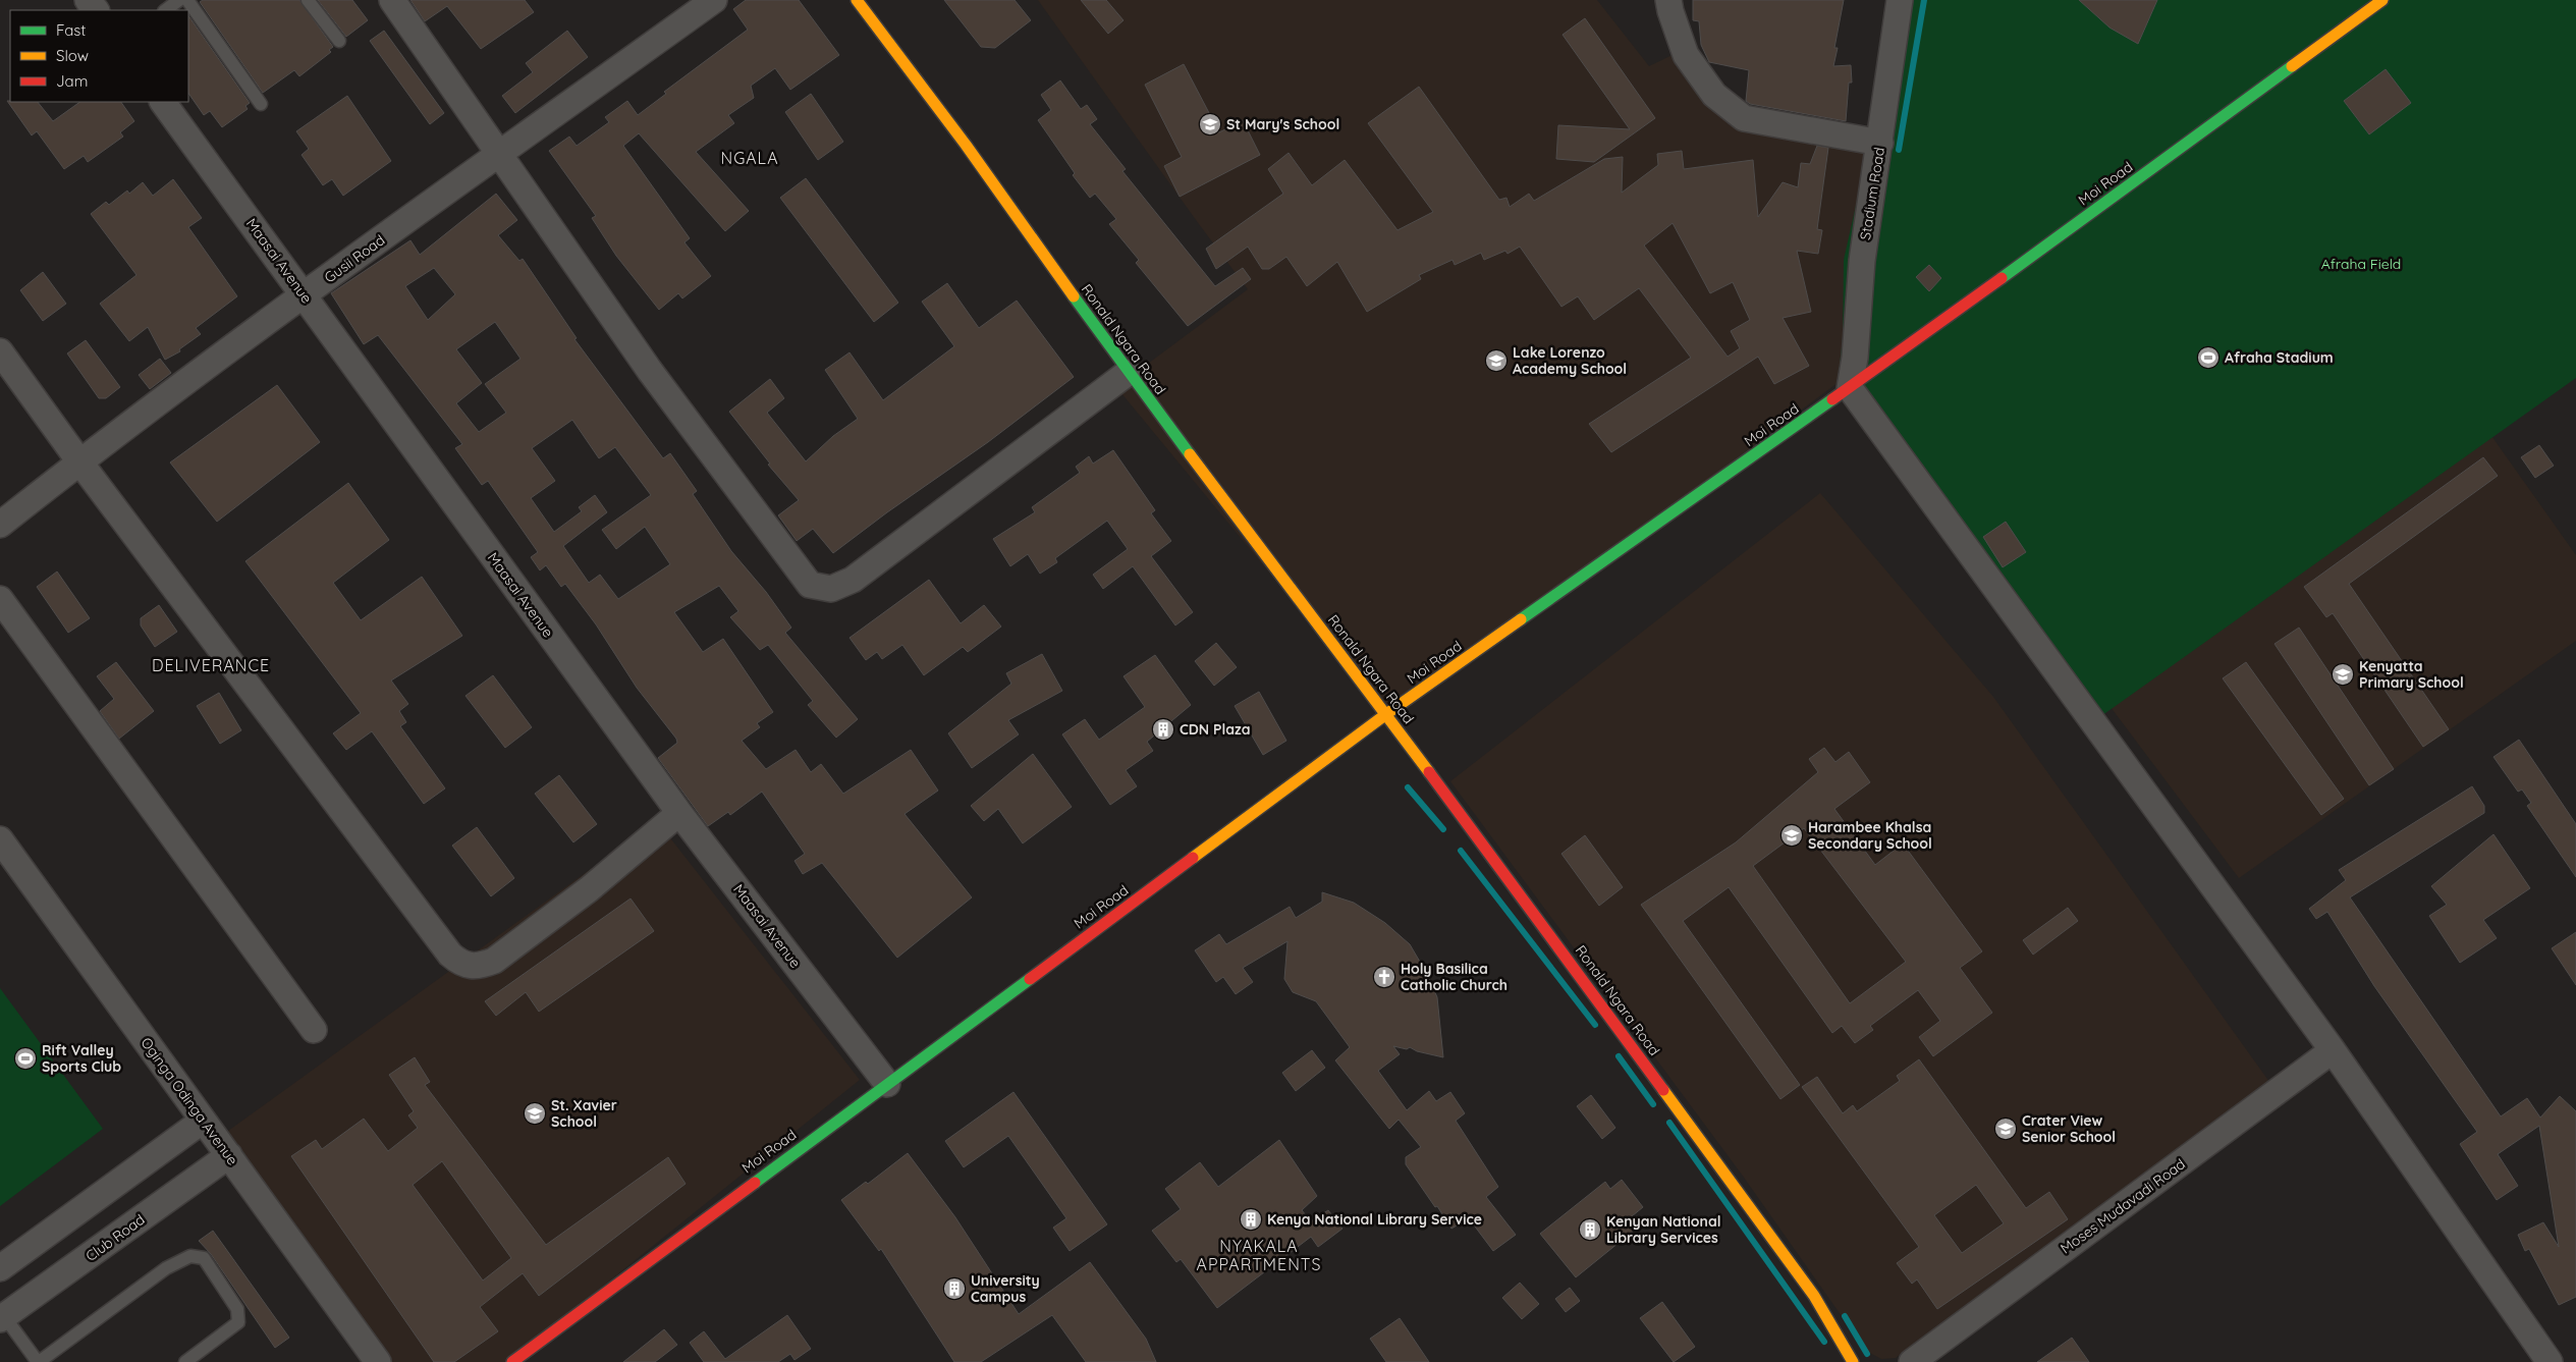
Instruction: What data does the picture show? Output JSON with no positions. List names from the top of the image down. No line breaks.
{"streets":{"street":["Moi Road","Stadium Road","Gusii Road","Maasai Avenue","Ronald Ngara Road","Oginga Odinga Avenue","Moses Mudavadi Road","Club Road"]},"crossings":[["Moi Road","Stadium Road"],["Moi Road","Maasai Avenue"],["Moi Road","Ronald Ngara Road"],["Gusii Road","Maasai Avenue"],["Oginga Odinga Avenue","Club Road"]],"districts":["NGALA","DELIVERANCE","NYAKALA APPARTMENTS"],"parks":["Afraha Field"],"places":{"school or university":["St Mary's School","Lake Lorenzo Academy School","Kenyatta Primary School","Harambee Khalsa Secondary School","St. Xavier School","Crater View Senior School"],"sports":["Afraha Stadium","Rift Valley Sports Club"],"building":["CDN Plaza","Kenya National Library Service","Kenyan National Library Services","University Campus"],"church":["Holy Basilica Catholic Church"]},"legend":["Fast","Slow","Jam"]}
